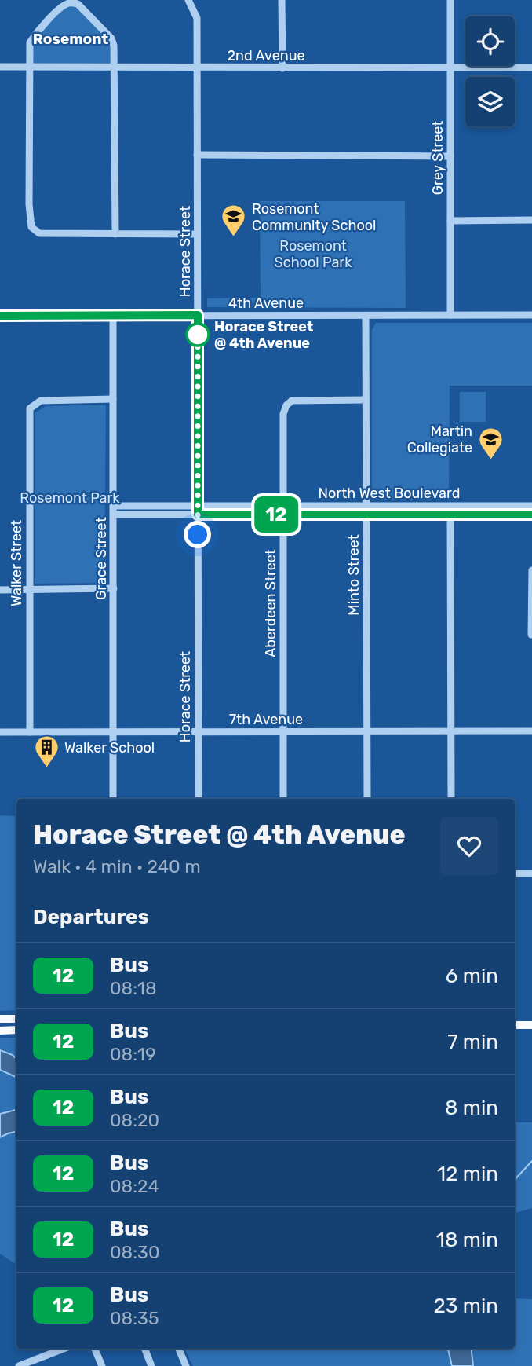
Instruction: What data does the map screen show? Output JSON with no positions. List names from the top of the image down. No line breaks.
{"streets":{"street":["2nd Avenue","Grey Street","Horace Street","4th Avenue","North West Boulevard","Grace Street","Walker Street","Minto Street","Aberdeen Street","7th Avenue"]},"crossings":[["2nd Avenue","Grey Street"],["2nd Avenue","Horace Street"],["Grey Street","4th Avenue"],["Horace Street","4th Avenue"],["Horace Street","North West Boulevard"],["Horace Street","7th Avenue"],["4th Avenue","Grace Street"],["4th Avenue","Minto Street"],["North West Boulevard","Grace Street"],["North West Boulevard","Minto Street"],["North West Boulevard","Aberdeen Street"],["Grace Street","Walker Street"],["Grace Street","7th Avenue"],["Walker Street","7th Avenue"],["Minto Street","Aberdeen Street"],["Minto Street","7th Avenue"],["Aberdeen Street","7th Avenue"]],"districts":["Rosemont"],"parks":["Rosemont School Park","Rosemont Park"],"places":{"school or university":["Rosemont Community School","Martin Collegiate"],"other":["Horace Street @ 4th Avenue"],"building":["Walker School"]},"lines":["bus line 12"],"page":{"on_map":"12","heading":[["Horace Street @ 4th Avenue","Walk · 4 min · 240 m"],"Departures"],"list":[{"mark":"12","name":"Bus","note":"08:18","value":"6 min"},{"mark":"12","name":"Bus","note":"08:19","value":"7 min"},{"mark":"12","name":"Bus","note":"08:20","value":"8 min"},{"mark":"12","name":"Bus","note":"08:24","value":"12 min"},{"mark":"12","name":"Bus","note":"08:30","value":"18 min"},{"mark":"12","name":"Bus","note":"08:35","value":"23 min"}]}}
